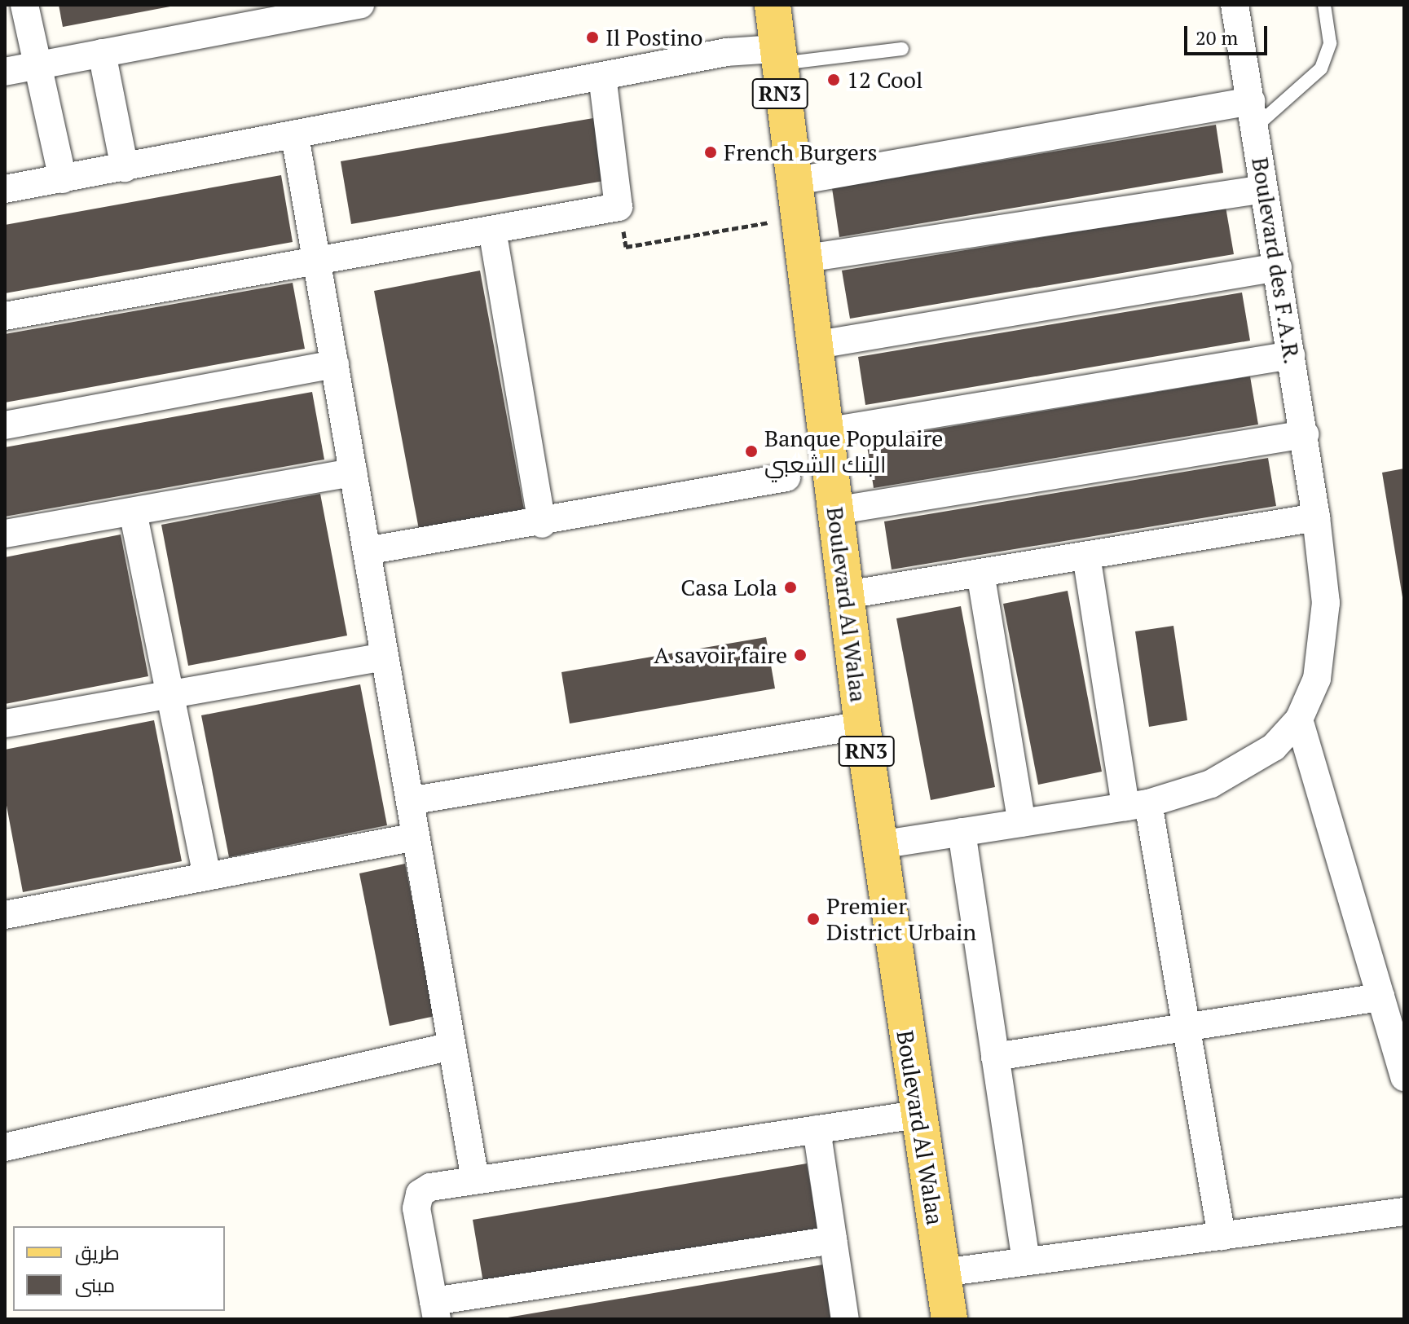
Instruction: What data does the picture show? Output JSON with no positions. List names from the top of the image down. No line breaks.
{"streets":{"main road":["RN3","Boulevard Al Walaa"],"street":["Boulevard des F.A.R."]},"places":["Il Postino","12 Cool","French Burgers","Banque Populaire البنك الشعبي","Casa Lola","A savoir faire","Premier District Urbain"],"legend":["طريق","مبنى"],"scale_bar":"20 m"}
